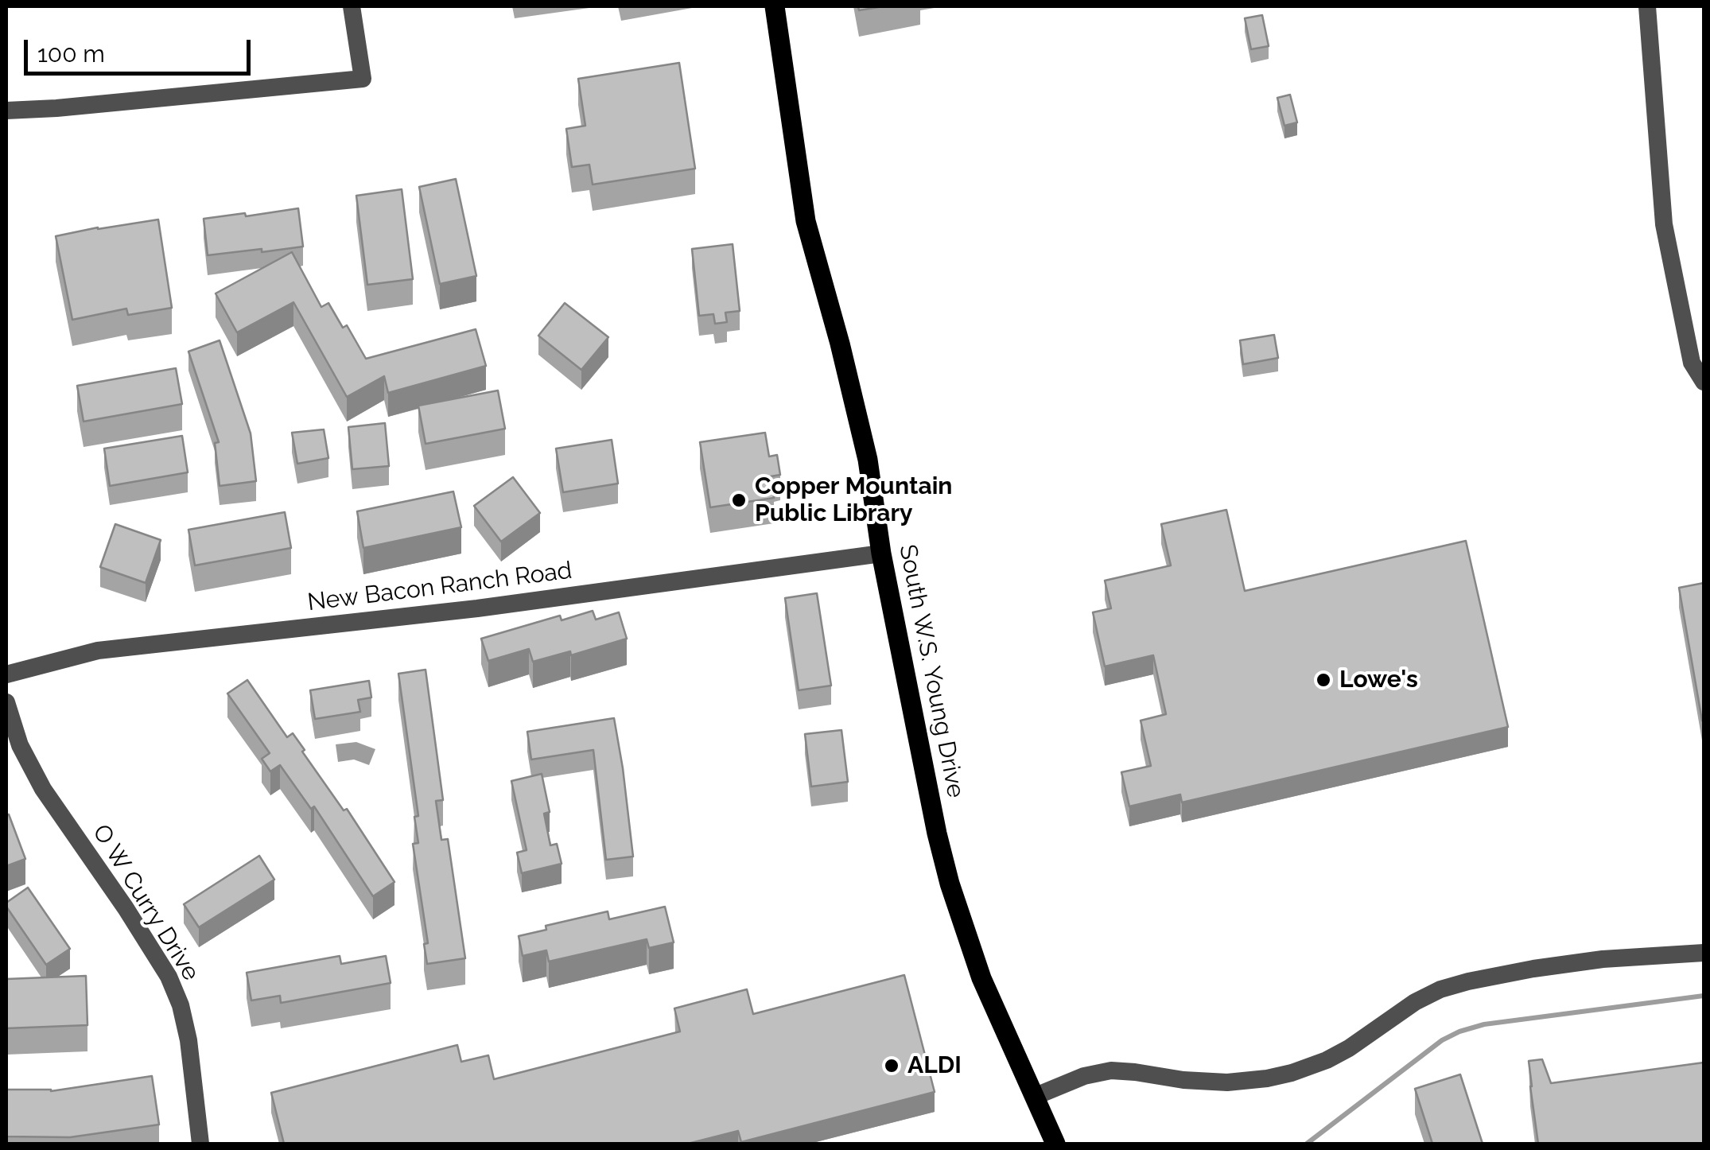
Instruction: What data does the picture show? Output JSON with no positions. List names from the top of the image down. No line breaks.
{"streets":{"main road":["South W.S. Young Drive"],"street":["New Bacon Ranch Road","O W Curry Drive"]},"crossings":[["New Bacon Ranch Road","South W.S. Young Drive"]],"places":["Copper Mountain Public Library","Lowe's","ALDI"],"scale_bar":"100 m"}
